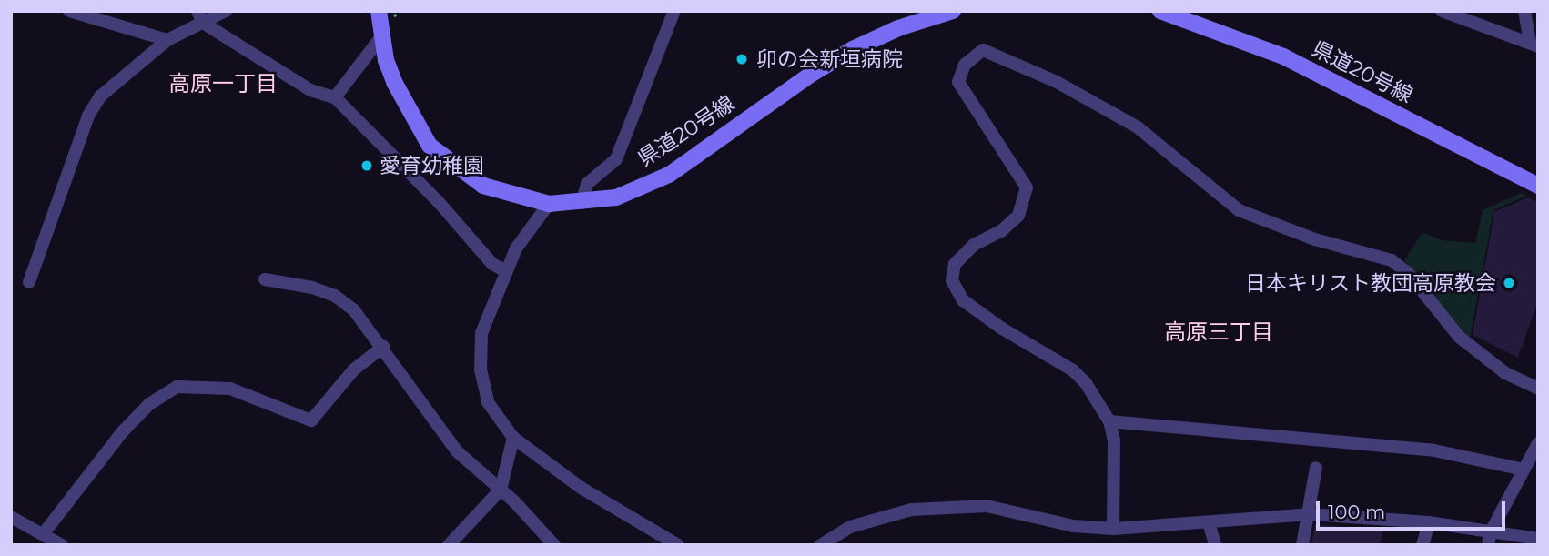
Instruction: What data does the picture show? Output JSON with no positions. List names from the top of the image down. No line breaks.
{"streets":{"main road":["県道20号線"]},"districts":["高原一丁目","高原三丁目"],"places":["卯の会新垣病院","愛育幼稚園","日本キリスト教団高原教会"],"scale_bar":"100 m"}
